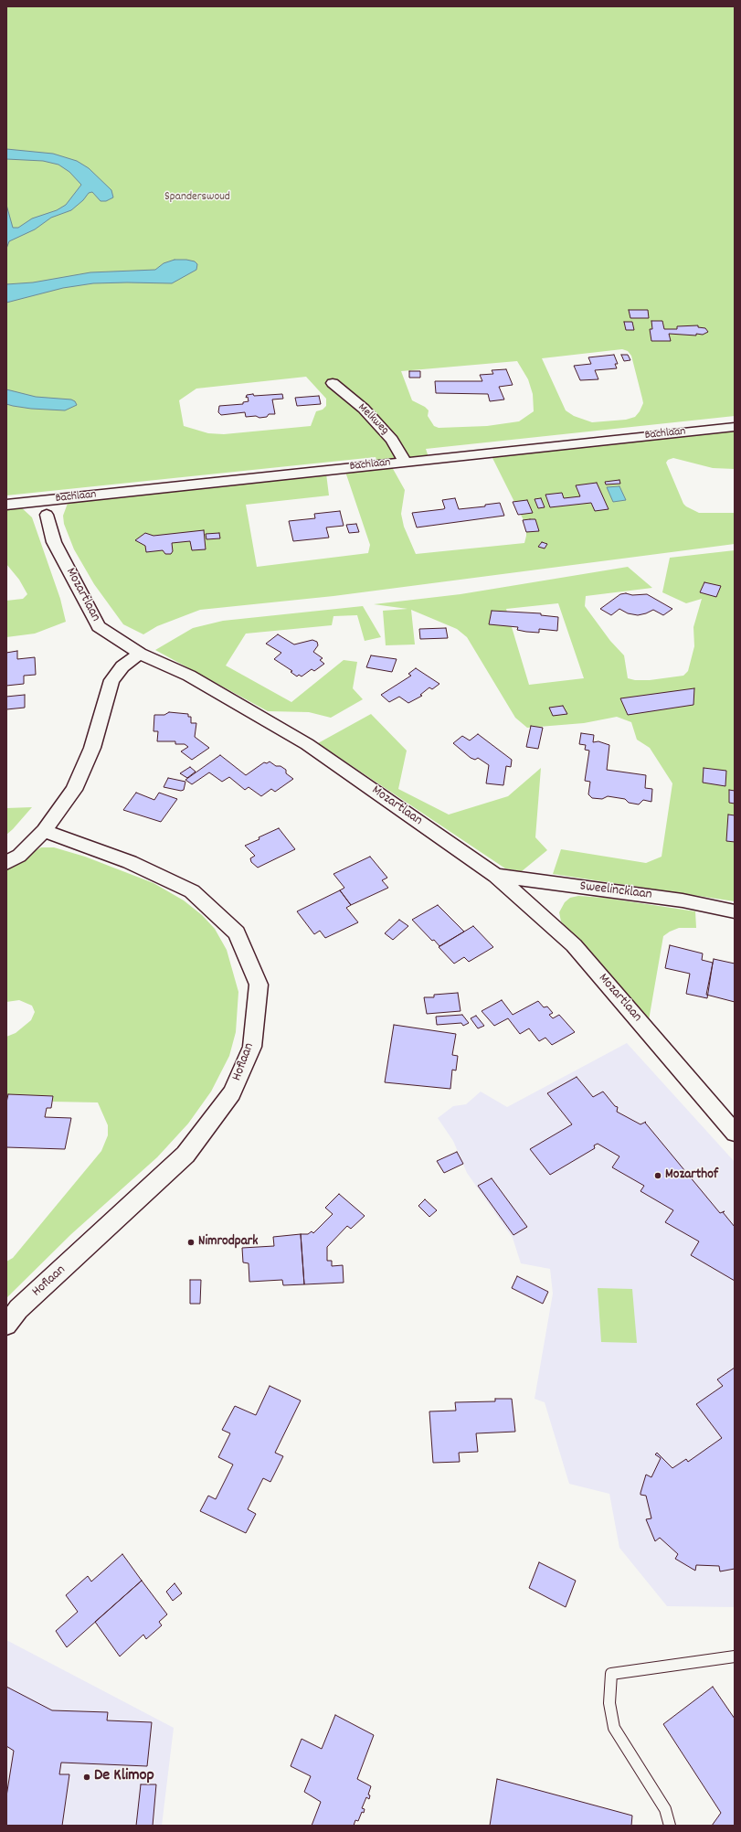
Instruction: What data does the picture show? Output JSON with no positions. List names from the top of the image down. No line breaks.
{"streets":{"street":["Melkweg","Bachlaan","Mozartlaan","Sweelincklaan","Hoflaan"]},"crossings":[["Melkweg","Bachlaan"],["Mozartlaan","Sweelincklaan"]],"parks":["Spanderswoud"],"places":["Mozarthof","Nimrodpark","De Klimop"]}
